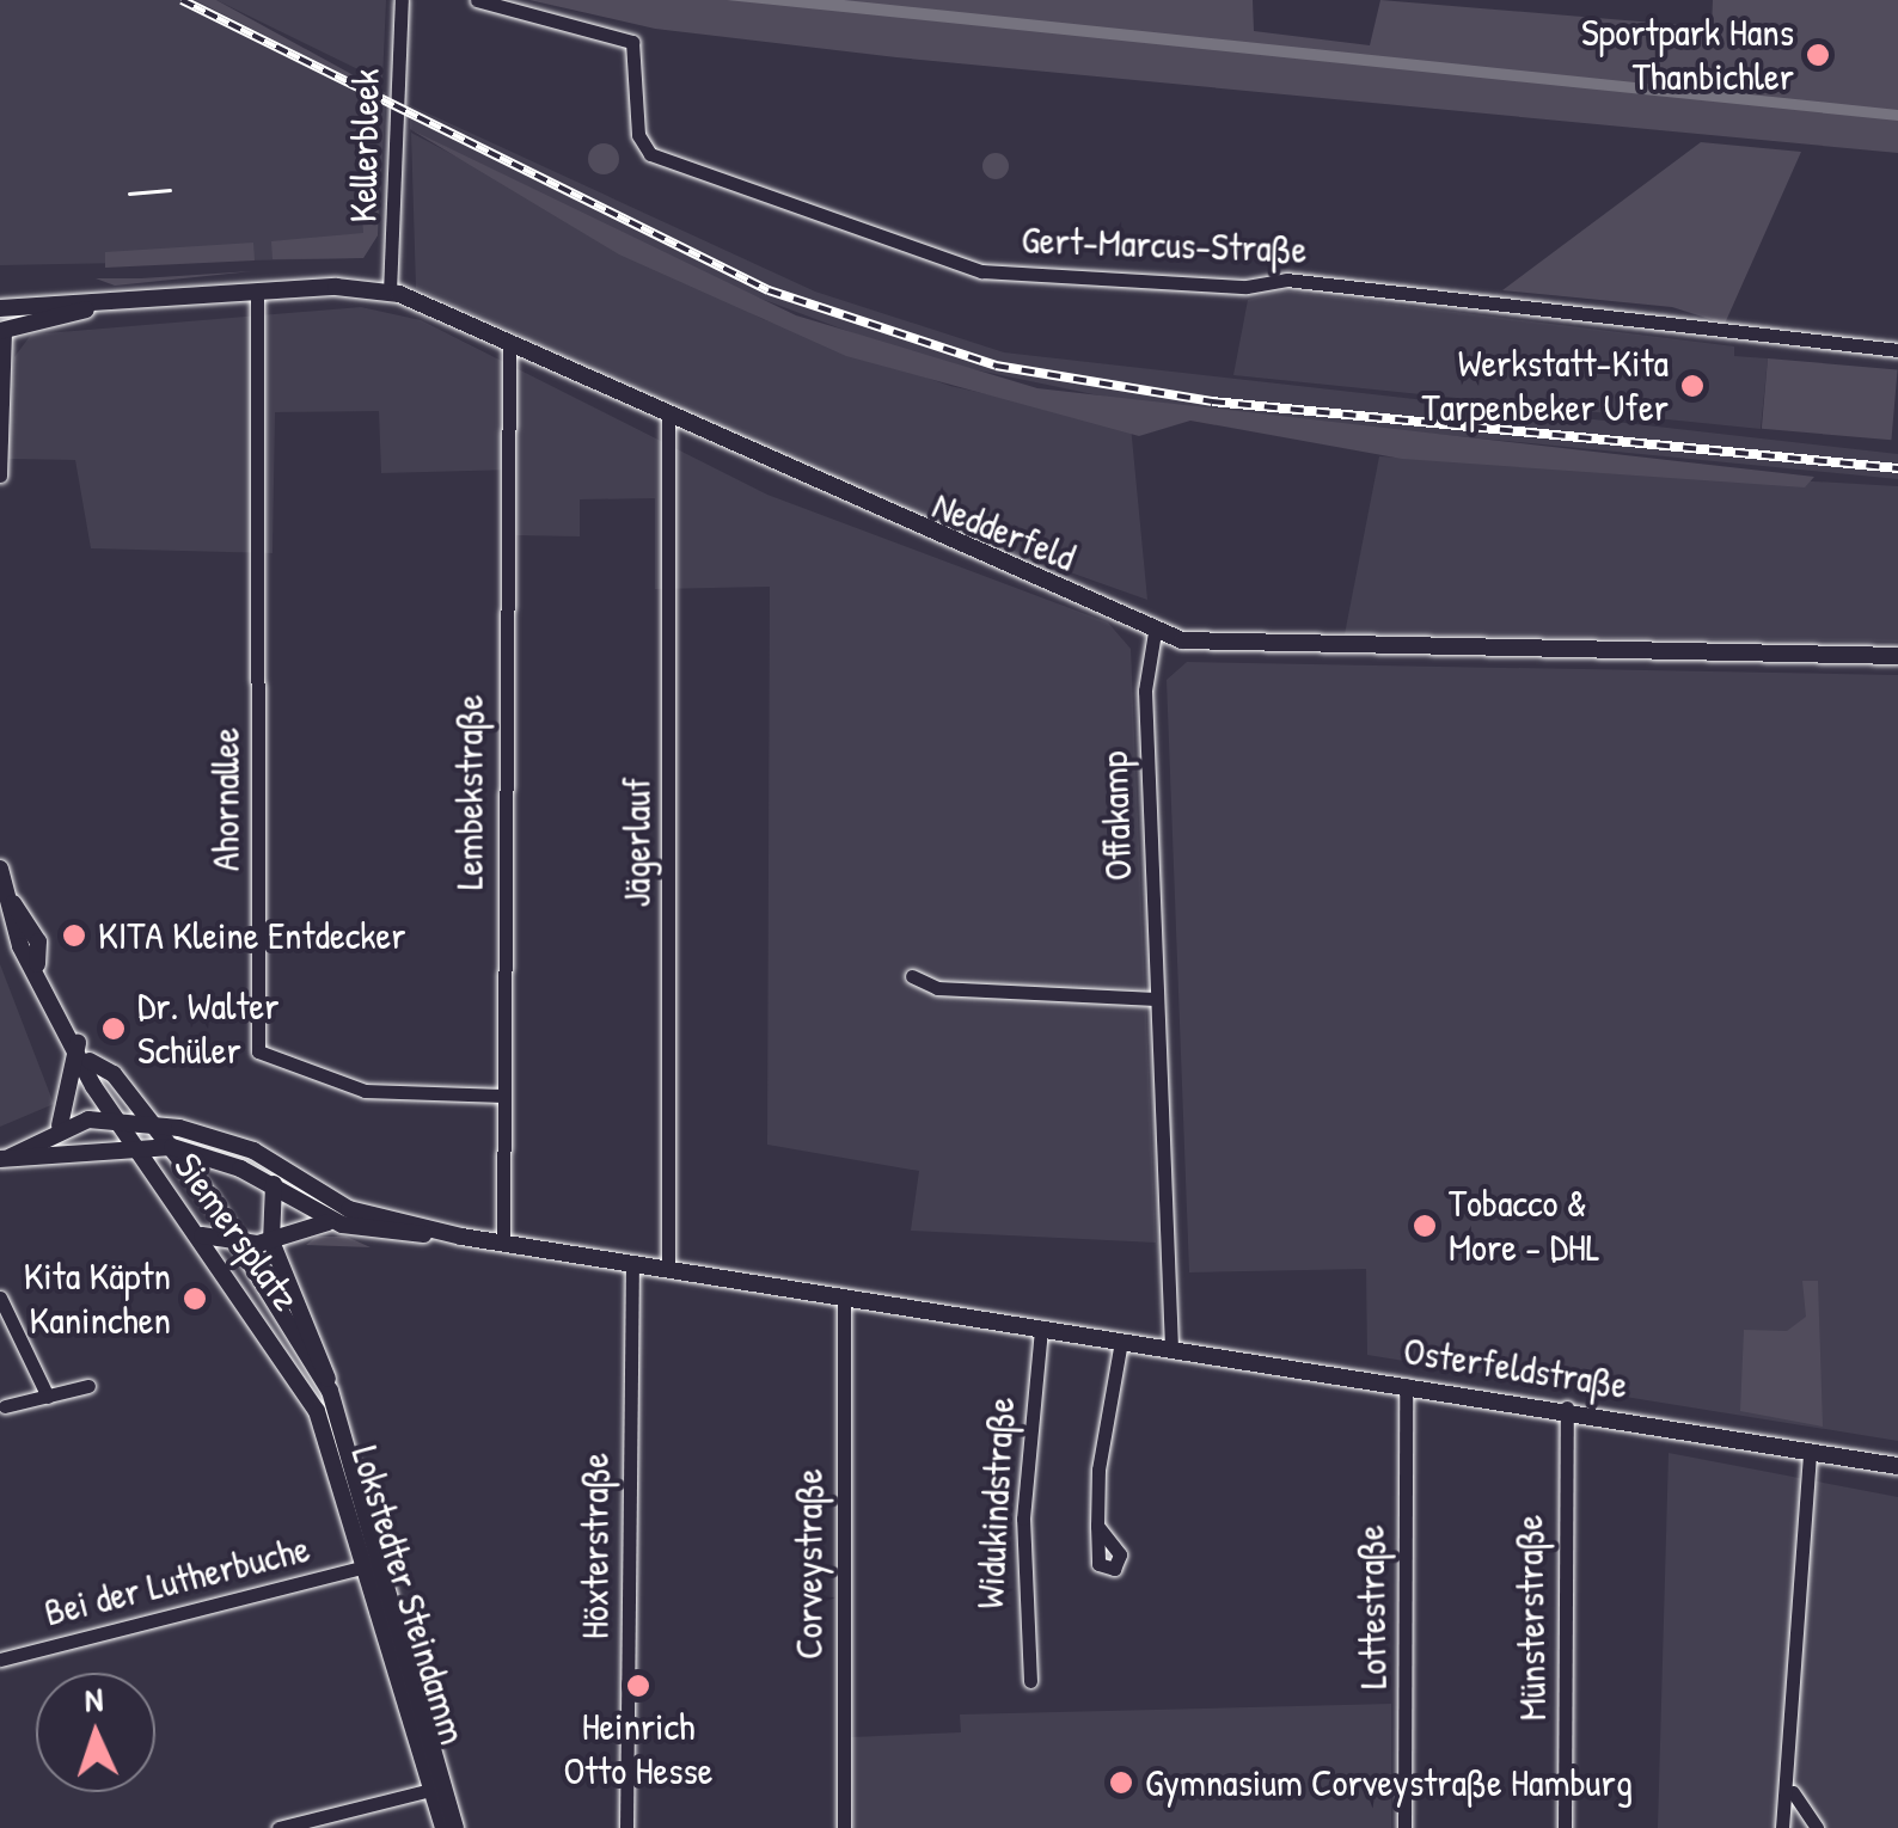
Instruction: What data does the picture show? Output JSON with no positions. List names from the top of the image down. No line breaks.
{"streets":{"main road":["Nedderfeld","Siemersplatz","Osterfeldstraße","Lokstedter Steindamm"],"street":["Kellerbleek","Gert-Marcus-Straße","Lembekstraße","Ahornallee","Offakamp","Jägerlauf","Widukindstraße","Höxterstraße","Corveystraße","Bei der Lutherbuche","Lottestraße","Münsterstraße"]},"crossings":[["Kellerbleek","Nedderfeld"],["Nedderfeld","Lembekstraße"],["Nedderfeld","Ahornallee"],["Nedderfeld","Offakamp"],["Nedderfeld","Jägerlauf"],["Lembekstraße","Ahornallee"],["Lembekstraße","Osterfeldstraße"],["Offakamp","Osterfeldstraße"],["Jägerlauf","Osterfeldstraße"],["Siemersplatz","Osterfeldstraße"],["Siemersplatz","Lokstedter Steindamm"],["Osterfeldstraße","Widukindstraße"],["Osterfeldstraße","Höxterstraße"],["Osterfeldstraße","Corveystraße"],["Osterfeldstraße","Lottestraße"],["Osterfeldstraße","Münsterstraße"],["Bei der Lutherbuche","Lokstedter Steindamm"]],"places":["Sportpark Hans Thanbichler","Werkstatt-Kita Tarpenbeker Ufer","KITA Kleine Entdecker","Dr. Walter Schüler","Tobacco & More - DHL","Kita Käptn Kaninchen","Heinrich Otto Hesse","Gymnasium Corveystraße Hamburg"],"north":"top"}
